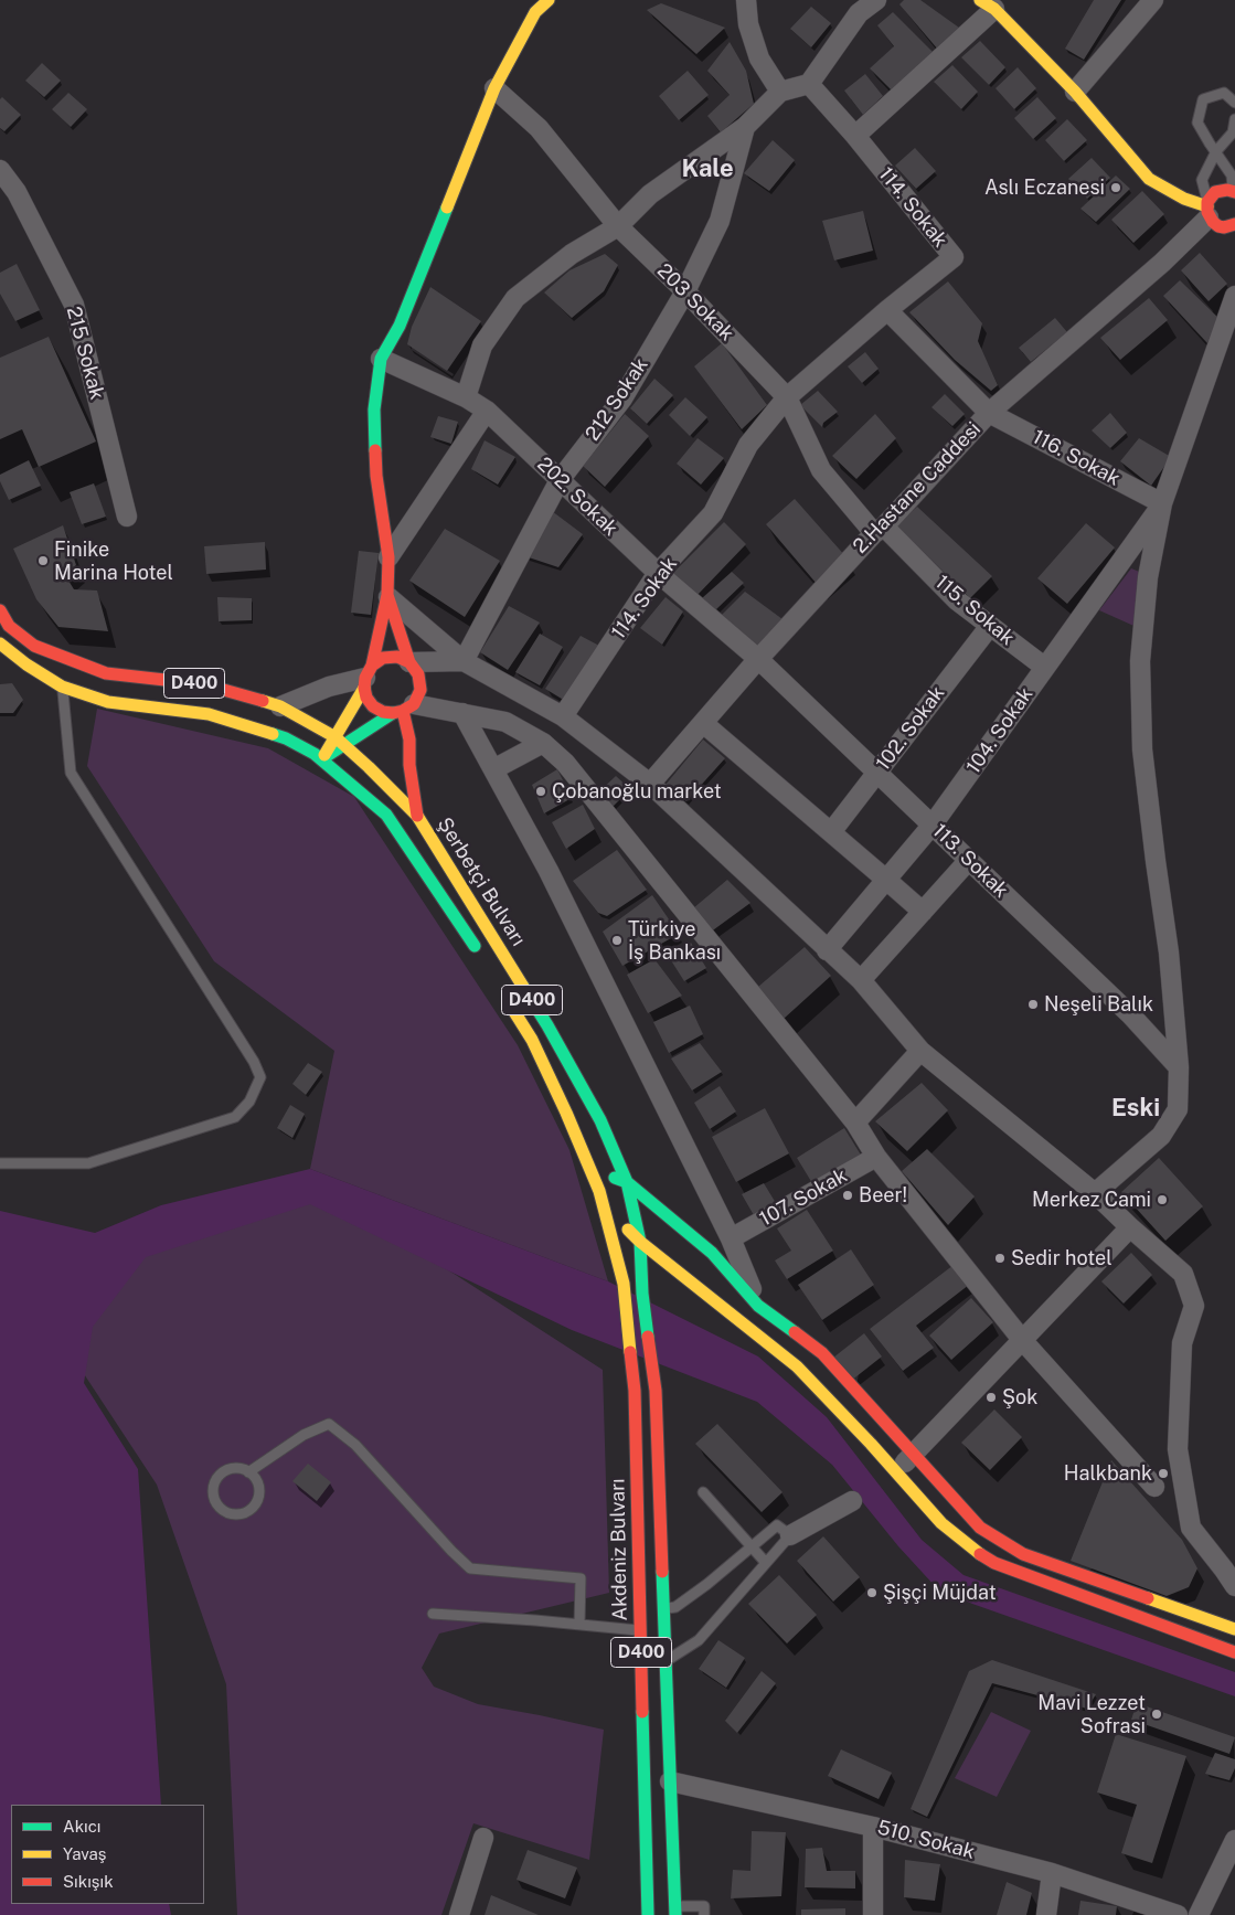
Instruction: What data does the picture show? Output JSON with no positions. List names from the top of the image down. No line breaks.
{"streets":{"main road":["D400","Şerbetçi Bulvarı","Akdeniz Bulvarı"],"street":["114. Sokak","203 Sokak","215 Sokak","212 Sokak","116. Sokak","2.Hastane Caddesi","202. Sokak","115. Sokak","102. Sokak","104. Sokak","113. Sokak","107. Sokak","510. Sokak"]},"crossings":[["114. Sokak","203 Sokak"],["114. Sokak","116. Sokak"],["114. Sokak","202. Sokak"],["203 Sokak","212 Sokak"],["203 Sokak","2.Hastane Caddesi"],["203 Sokak","115. Sokak"],["212 Sokak","202. Sokak"],["116. Sokak","2.Hastane Caddesi"],["116. Sokak","104. Sokak"],["2.Hastane Caddesi","202. Sokak"],["2.Hastane Caddesi","115. Sokak"],["2.Hastane Caddesi","113. Sokak"],["202. Sokak","113. Sokak"],["115. Sokak","102. Sokak"],["115. Sokak","104. Sokak"],["D400","Şerbetçi Bulvarı"],["D400","Akdeniz Bulvarı"],["D400","510. Sokak"],["102. Sokak","113. Sokak"],["104. Sokak","113. Sokak"]],"districts":["Kale","Eski"],"places":["Aslı Eczanesi","Finike Marina Hotel","Çobanoğlu market","Türkiye İş Bankası","Neşeli Balık","Beer!","Merkez Cami","Sedir hotel","Şok","Halkbank","Şişçi Müjdat","Mavi Lezzet Sofrasi"],"legend":["Akıcı","Yavaş","Sıkışık"]}
